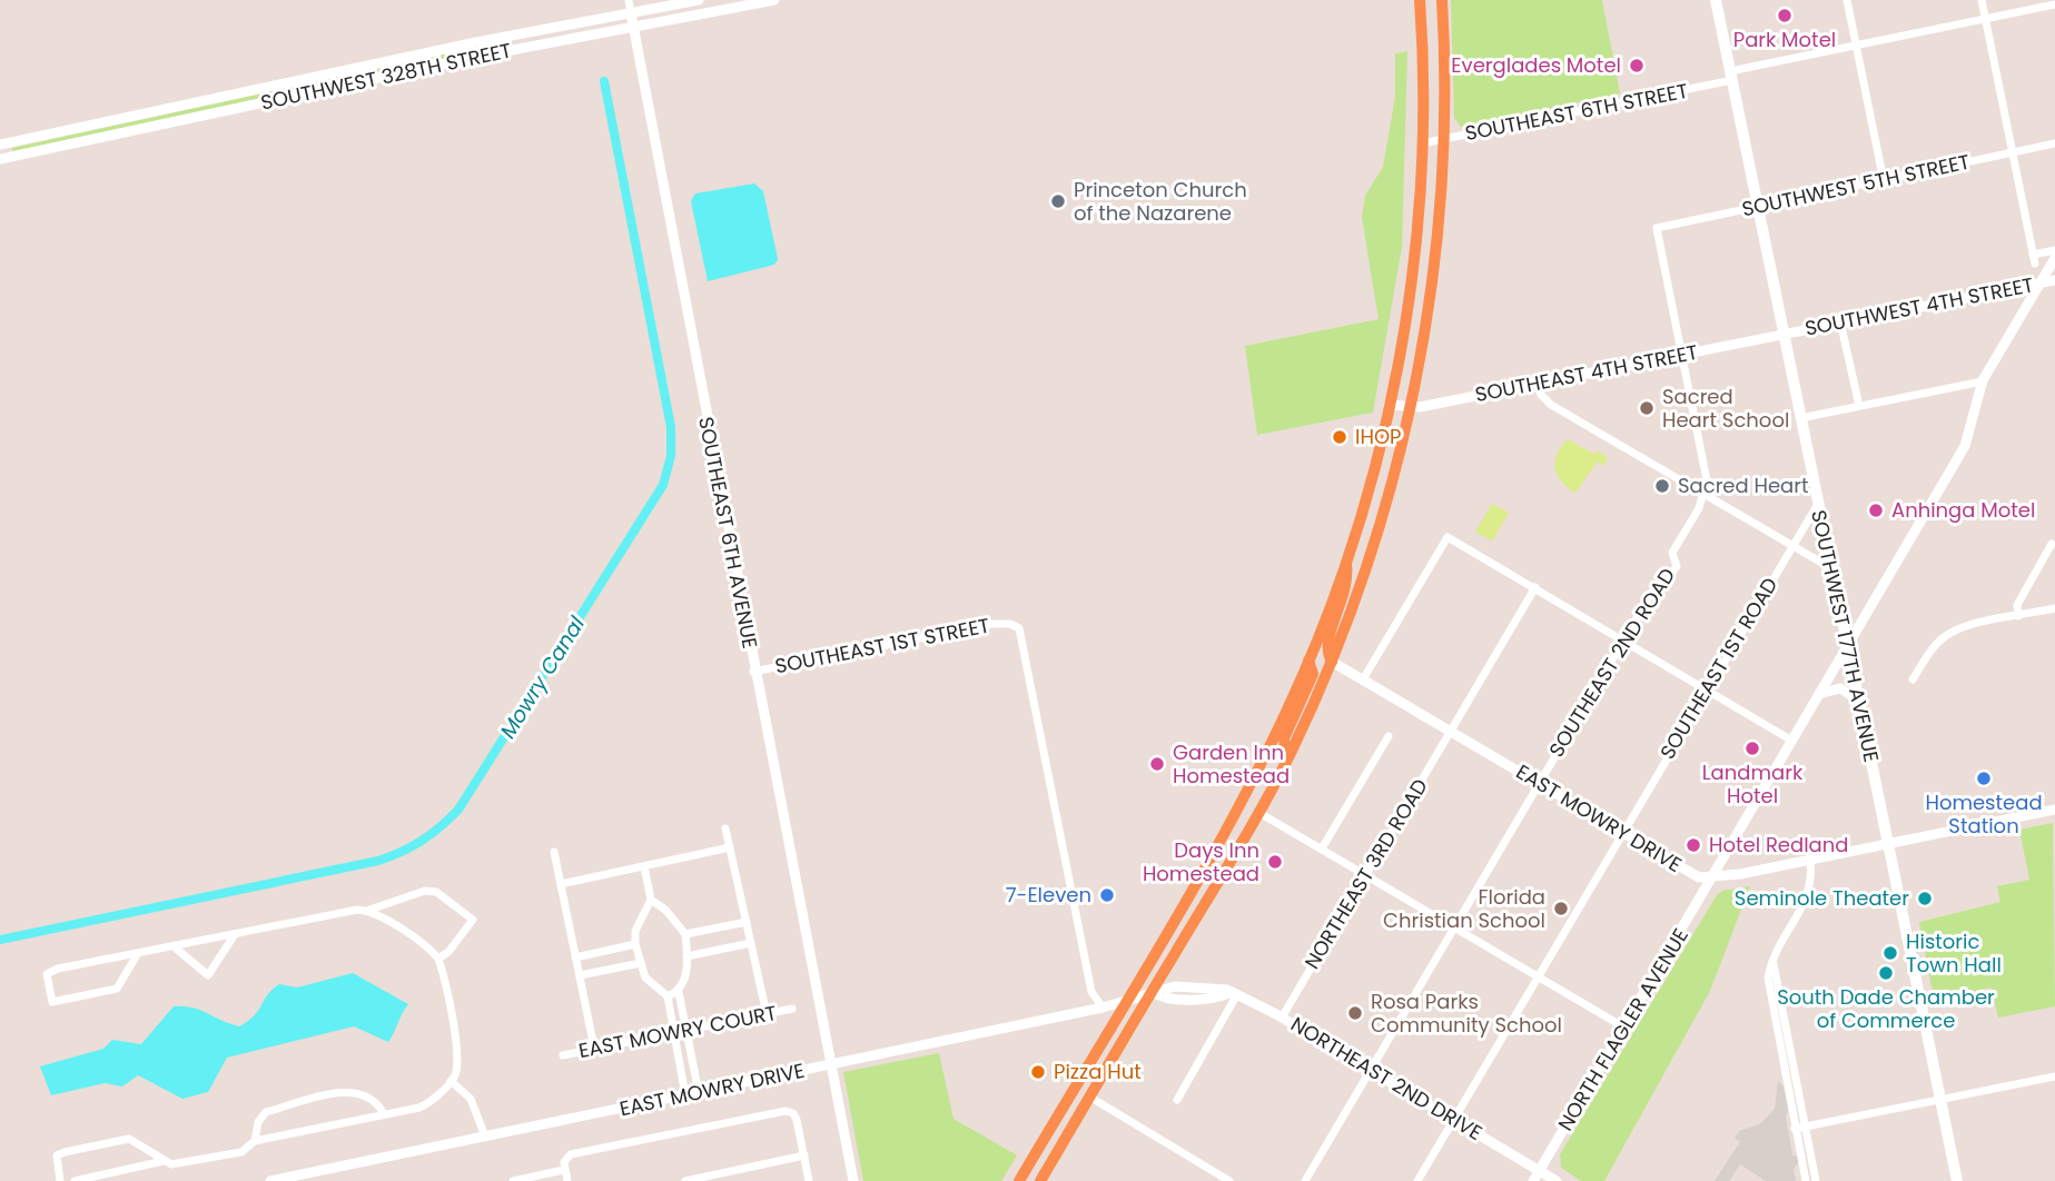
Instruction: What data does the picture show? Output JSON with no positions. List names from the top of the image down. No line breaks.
{"streets":{"main road":["SOUTHWEST 177TH AVENUE"],"street":["SOUTHWEST 328TH STREET","SOUTHEAST 6TH STREET","SOUTHWEST 5TH STREET","SOUTHWEST 4TH STREET","SOUTHEAST 4TH STREET","SOUTHEAST 6TH AVENUE","SOUTHEAST 1ST STREET","SOUTHEAST 2ND ROAD","SOUTHEAST 1ST ROAD","EAST MOWRY DRIVE","NORTHEAST 3RD ROAD","NORTH FLAGLER AVENUE","EAST MOWRY COURT","NORTHEAST 2ND DRIVE"]},"crossings":[["SOUTHWEST 328TH STREET","SOUTHEAST 6TH AVENUE"],["SOUTHEAST 6TH STREET","SOUTHWEST 177TH AVENUE"],["SOUTHWEST 5TH STREET","SOUTHEAST 4TH STREET"],["SOUTHWEST 5TH STREET","SOUTHWEST 177TH AVENUE"],["SOUTHWEST 4TH STREET","SOUTHEAST 4TH STREET"],["SOUTHWEST 4TH STREET","SOUTHWEST 177TH AVENUE"],["SOUTHWEST 4TH STREET","NORTH FLAGLER AVENUE"],["SOUTHEAST 4TH STREET","SOUTHWEST 177TH AVENUE"],["SOUTHEAST 6TH AVENUE","SOUTHEAST 1ST STREET"],["SOUTHEAST 6TH AVENUE","EAST MOWRY DRIVE"],["SOUTHWEST 177TH AVENUE","SOUTHEAST 1ST ROAD"],["SOUTHWEST 177TH AVENUE","NORTH FLAGLER AVENUE"],["SOUTHEAST 2ND ROAD","EAST MOWRY DRIVE"],["SOUTHEAST 2ND ROAD","NORTHEAST 2ND DRIVE"],["SOUTHEAST 1ST ROAD","EAST MOWRY DRIVE"],["SOUTHEAST 1ST ROAD","NORTHEAST 2ND DRIVE"],["EAST MOWRY DRIVE","NORTHEAST 3RD ROAD"],["EAST MOWRY DRIVE","NORTH FLAGLER AVENUE"],["NORTHEAST 3RD ROAD","NORTHEAST 2ND DRIVE"],["NORTH FLAGLER AVENUE","NORTHEAST 2ND DRIVE"]],"water":["Mowry Canal"],"places":["Park Motel","Everglades Motel","Princeton Church of the Nazarene","Sacred Heart School","IHOP","Sacred Heart","Anhinga Motel","Landmark Hotel","Garden Inn Homestead","Homestead Station","Hotel Redland","Days Inn Homestead","7-Eleven","Seminole Theater","Florida Christian School","Historic Town Hall","South Dade Chamber of Commerce","Rosa Parks Community School","Pizza Hut"]}
